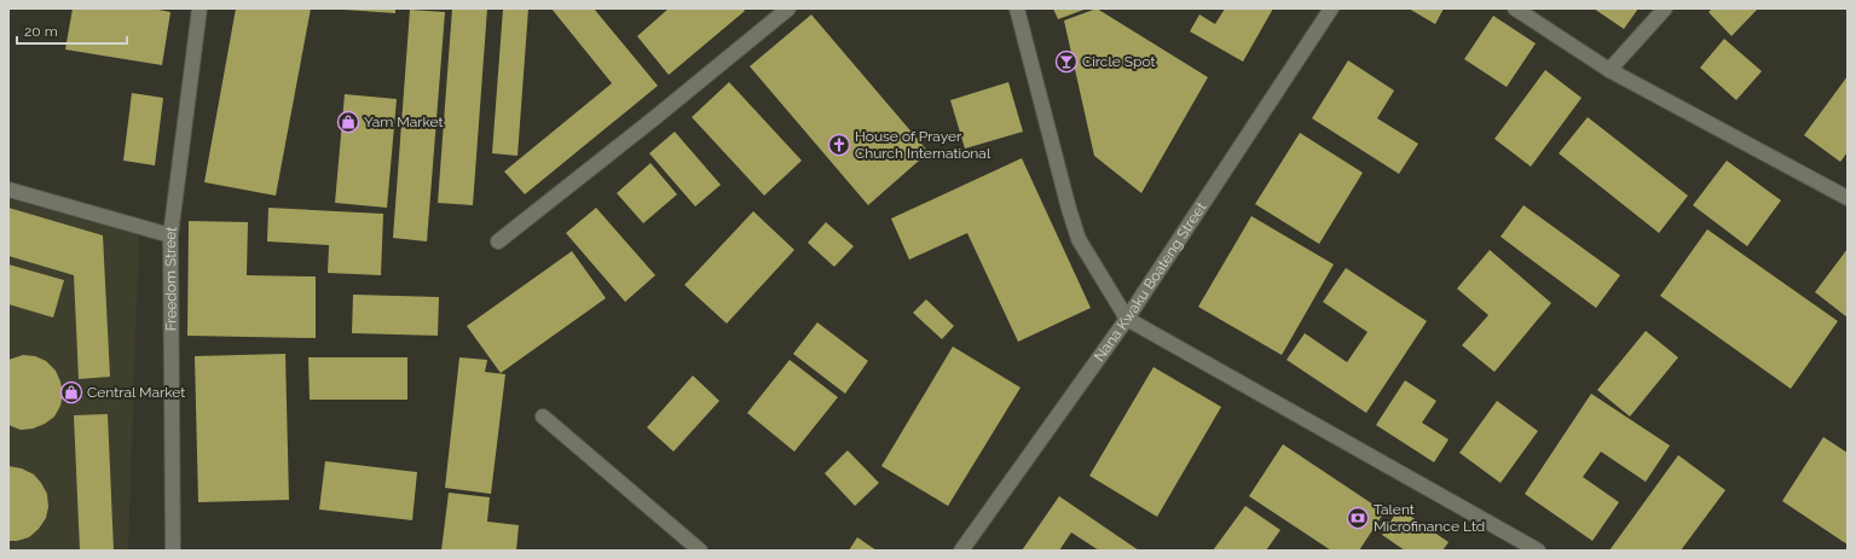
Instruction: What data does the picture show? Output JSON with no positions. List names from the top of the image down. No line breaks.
{"streets":{"street":["Freedom Street","Nana Kwaku Boateng Street"]},"places":{"bar":["Circle Spot"],"shop":["Yam Market","Central Market"],"church":["House of Prayer Church International"],"bank":["Talent Microfinance Ltd"]},"scale_bar":"20 m"}
